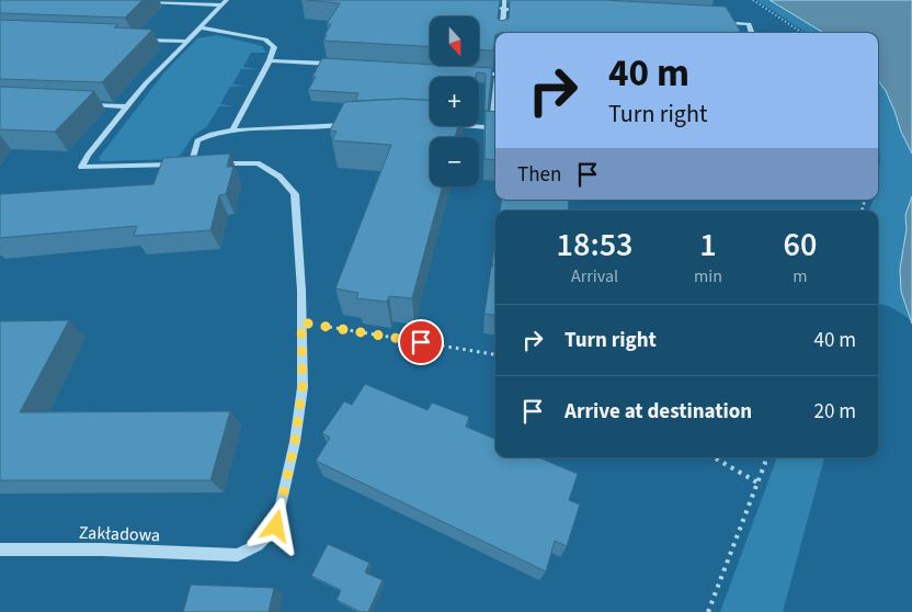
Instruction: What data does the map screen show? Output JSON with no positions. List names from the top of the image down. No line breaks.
{"streets":{"street":["Zakładowa"]},"north":"bottom","page":{"map_buttons":["+","−"],"turn":["40 m","Turn right"],"then":"Then","eta":["18:53","Arrival","1","min","60","m"],"list":[{"name":"Turn right","value":"40 m"},{"name":"Arrive at destination","value":"20 m"}]}}
